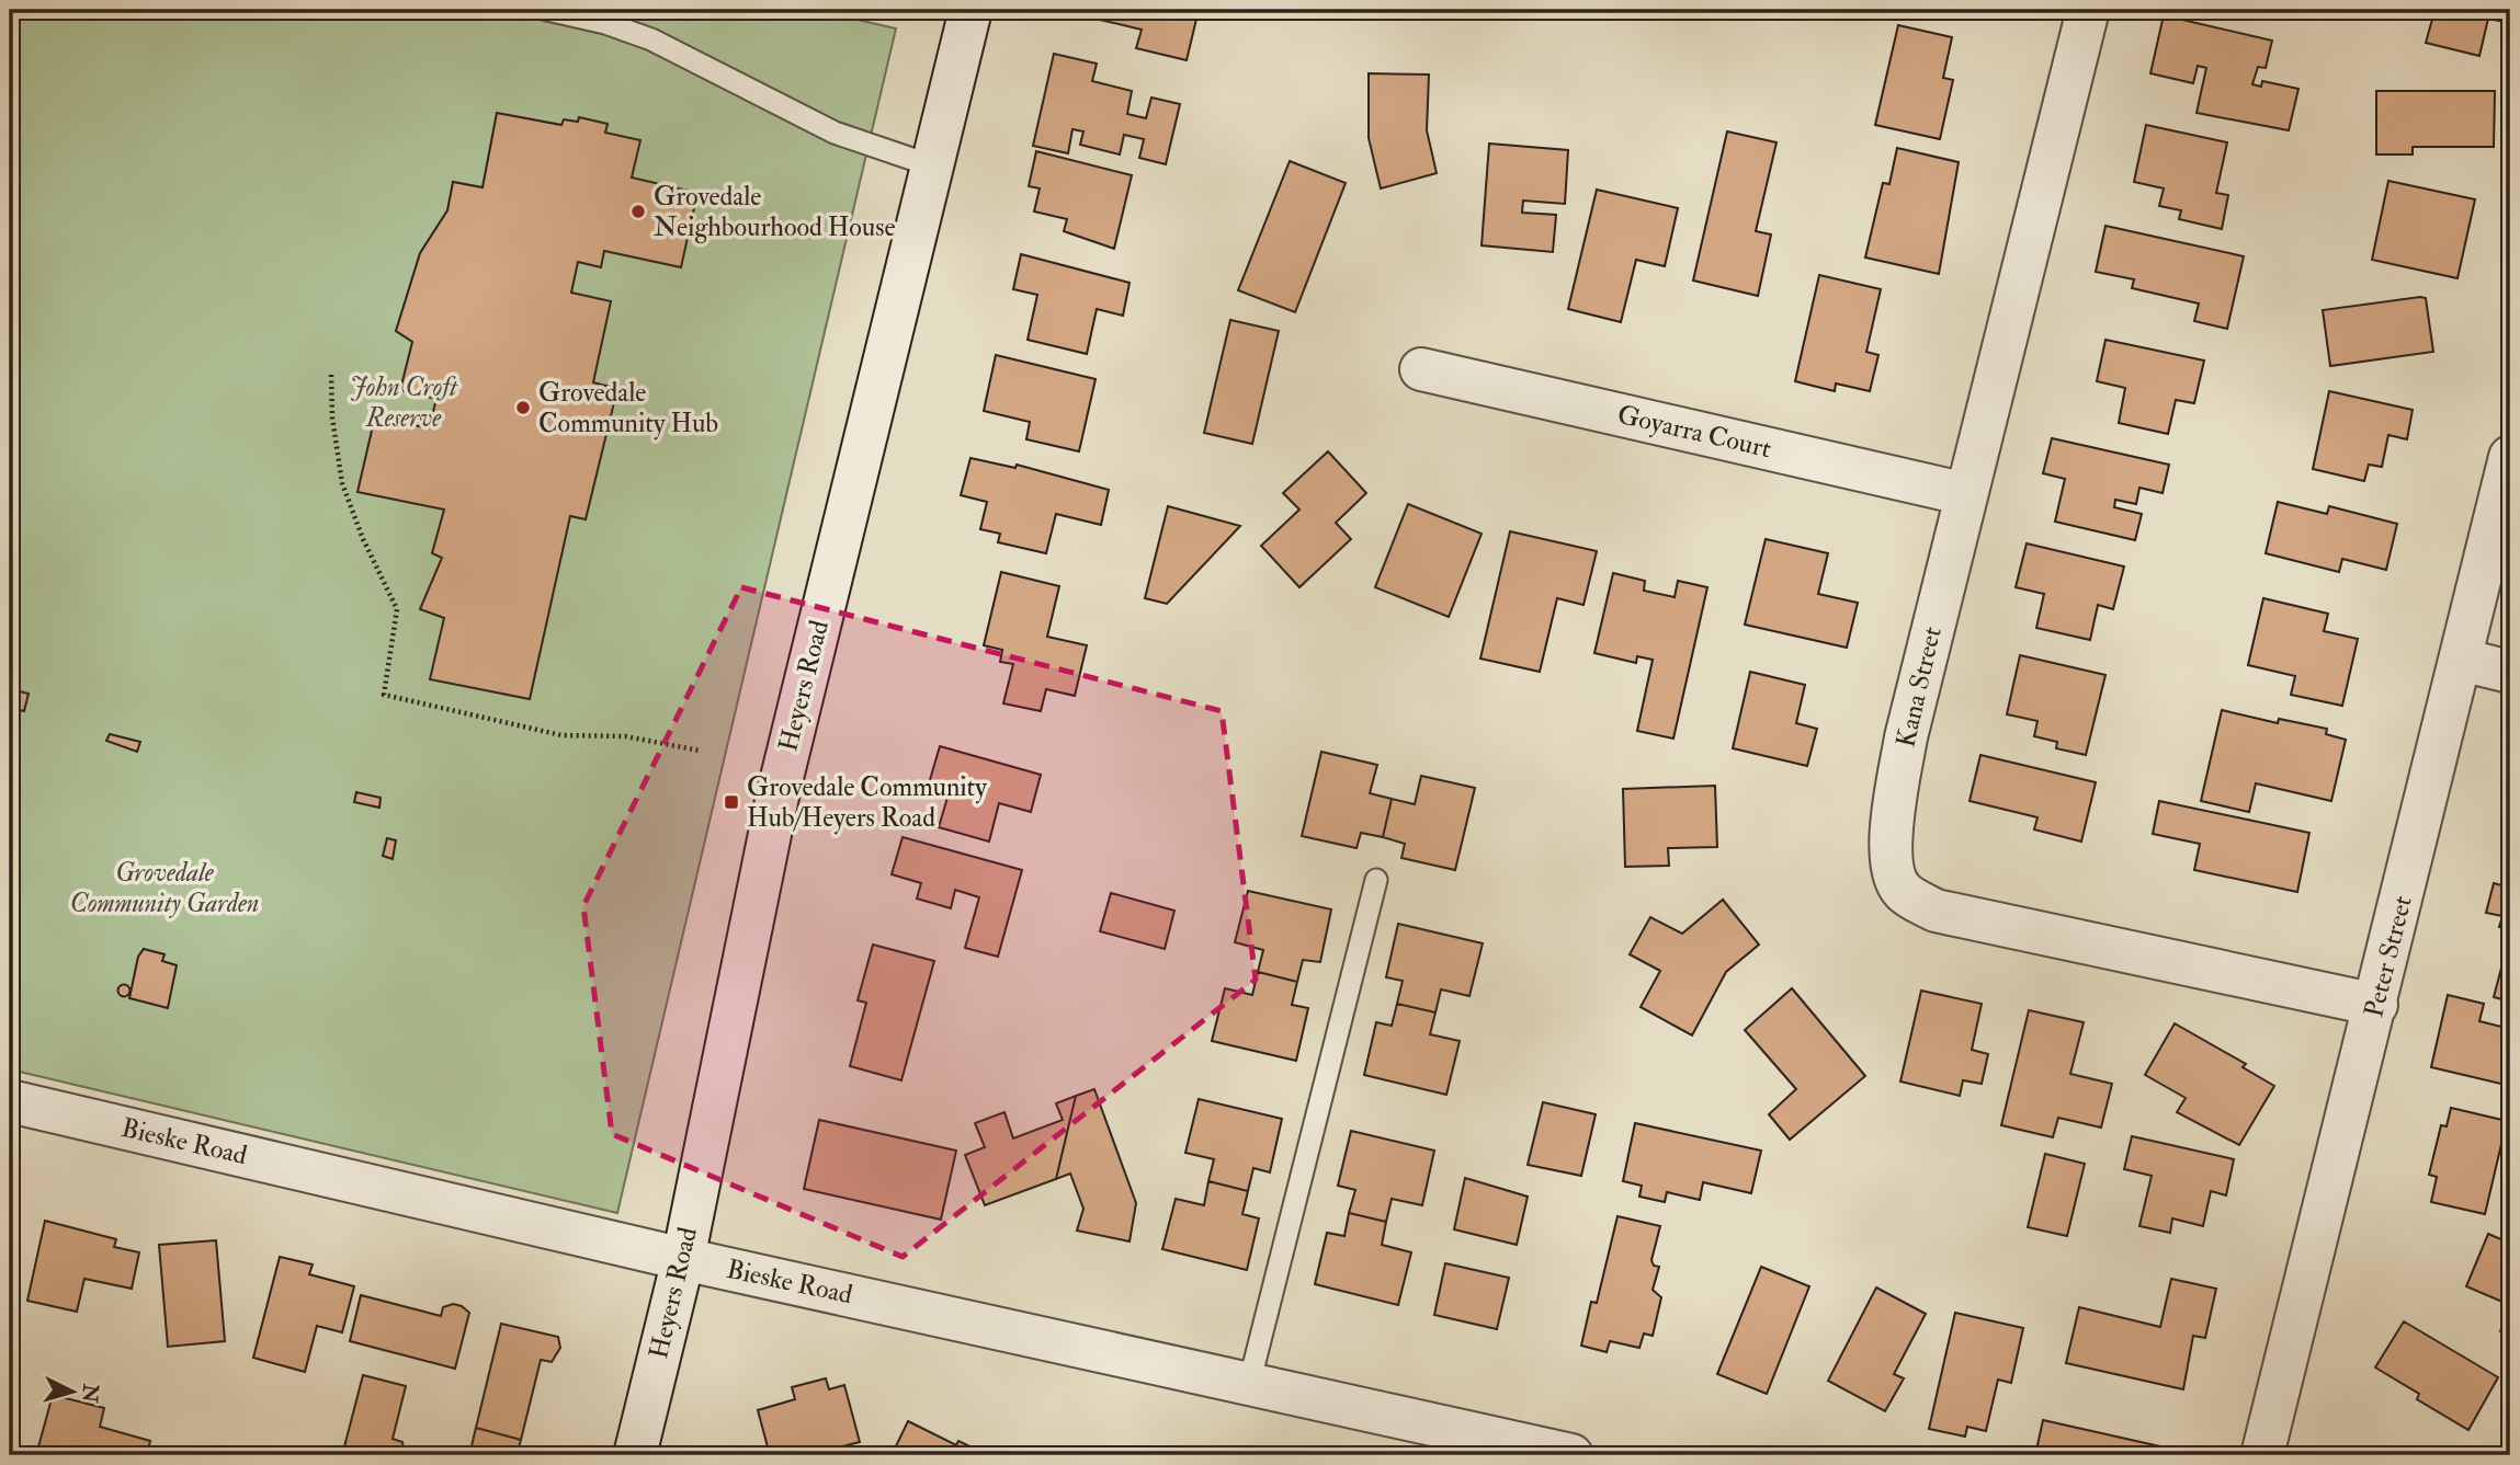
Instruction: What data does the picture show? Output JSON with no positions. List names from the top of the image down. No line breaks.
{"streets":{"street":["Goyarra Court","Heyers Road","Kana Street","Peter Street","Bieske Road"]},"crossings":[["Goyarra Court","Kana Street"],["Heyers Road","Bieske Road"],["Kana Street","Peter Street"]],"parks":["John Croft Reserve","Grovedale Community Garden"],"places":{"other":["Grovedale Neighbourhood House","Grovedale Community Hub"],"transit":["Grovedale Community Hub/Heyers Road"]},"north":"right"}
